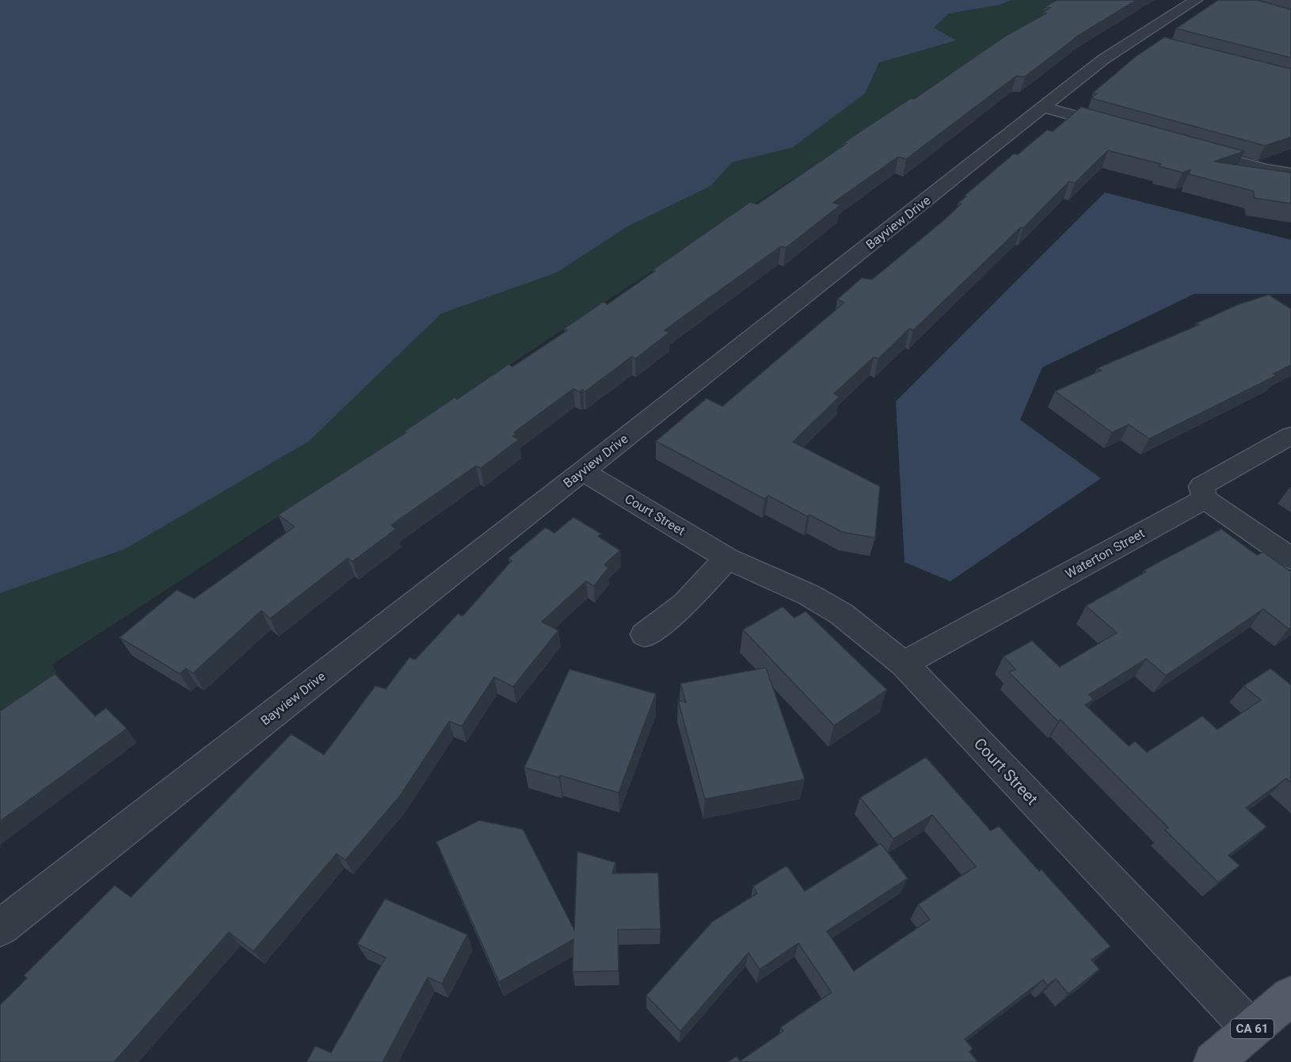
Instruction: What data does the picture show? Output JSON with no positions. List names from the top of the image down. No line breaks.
{"streets":{"main road":["CA 61"],"street":["Bayview Drive","Court Street","Waterton Street"]},"crossings":[["Bayview Drive","Court Street"],["Court Street","Waterton Street"],["Court Street","CA 61"]]}
